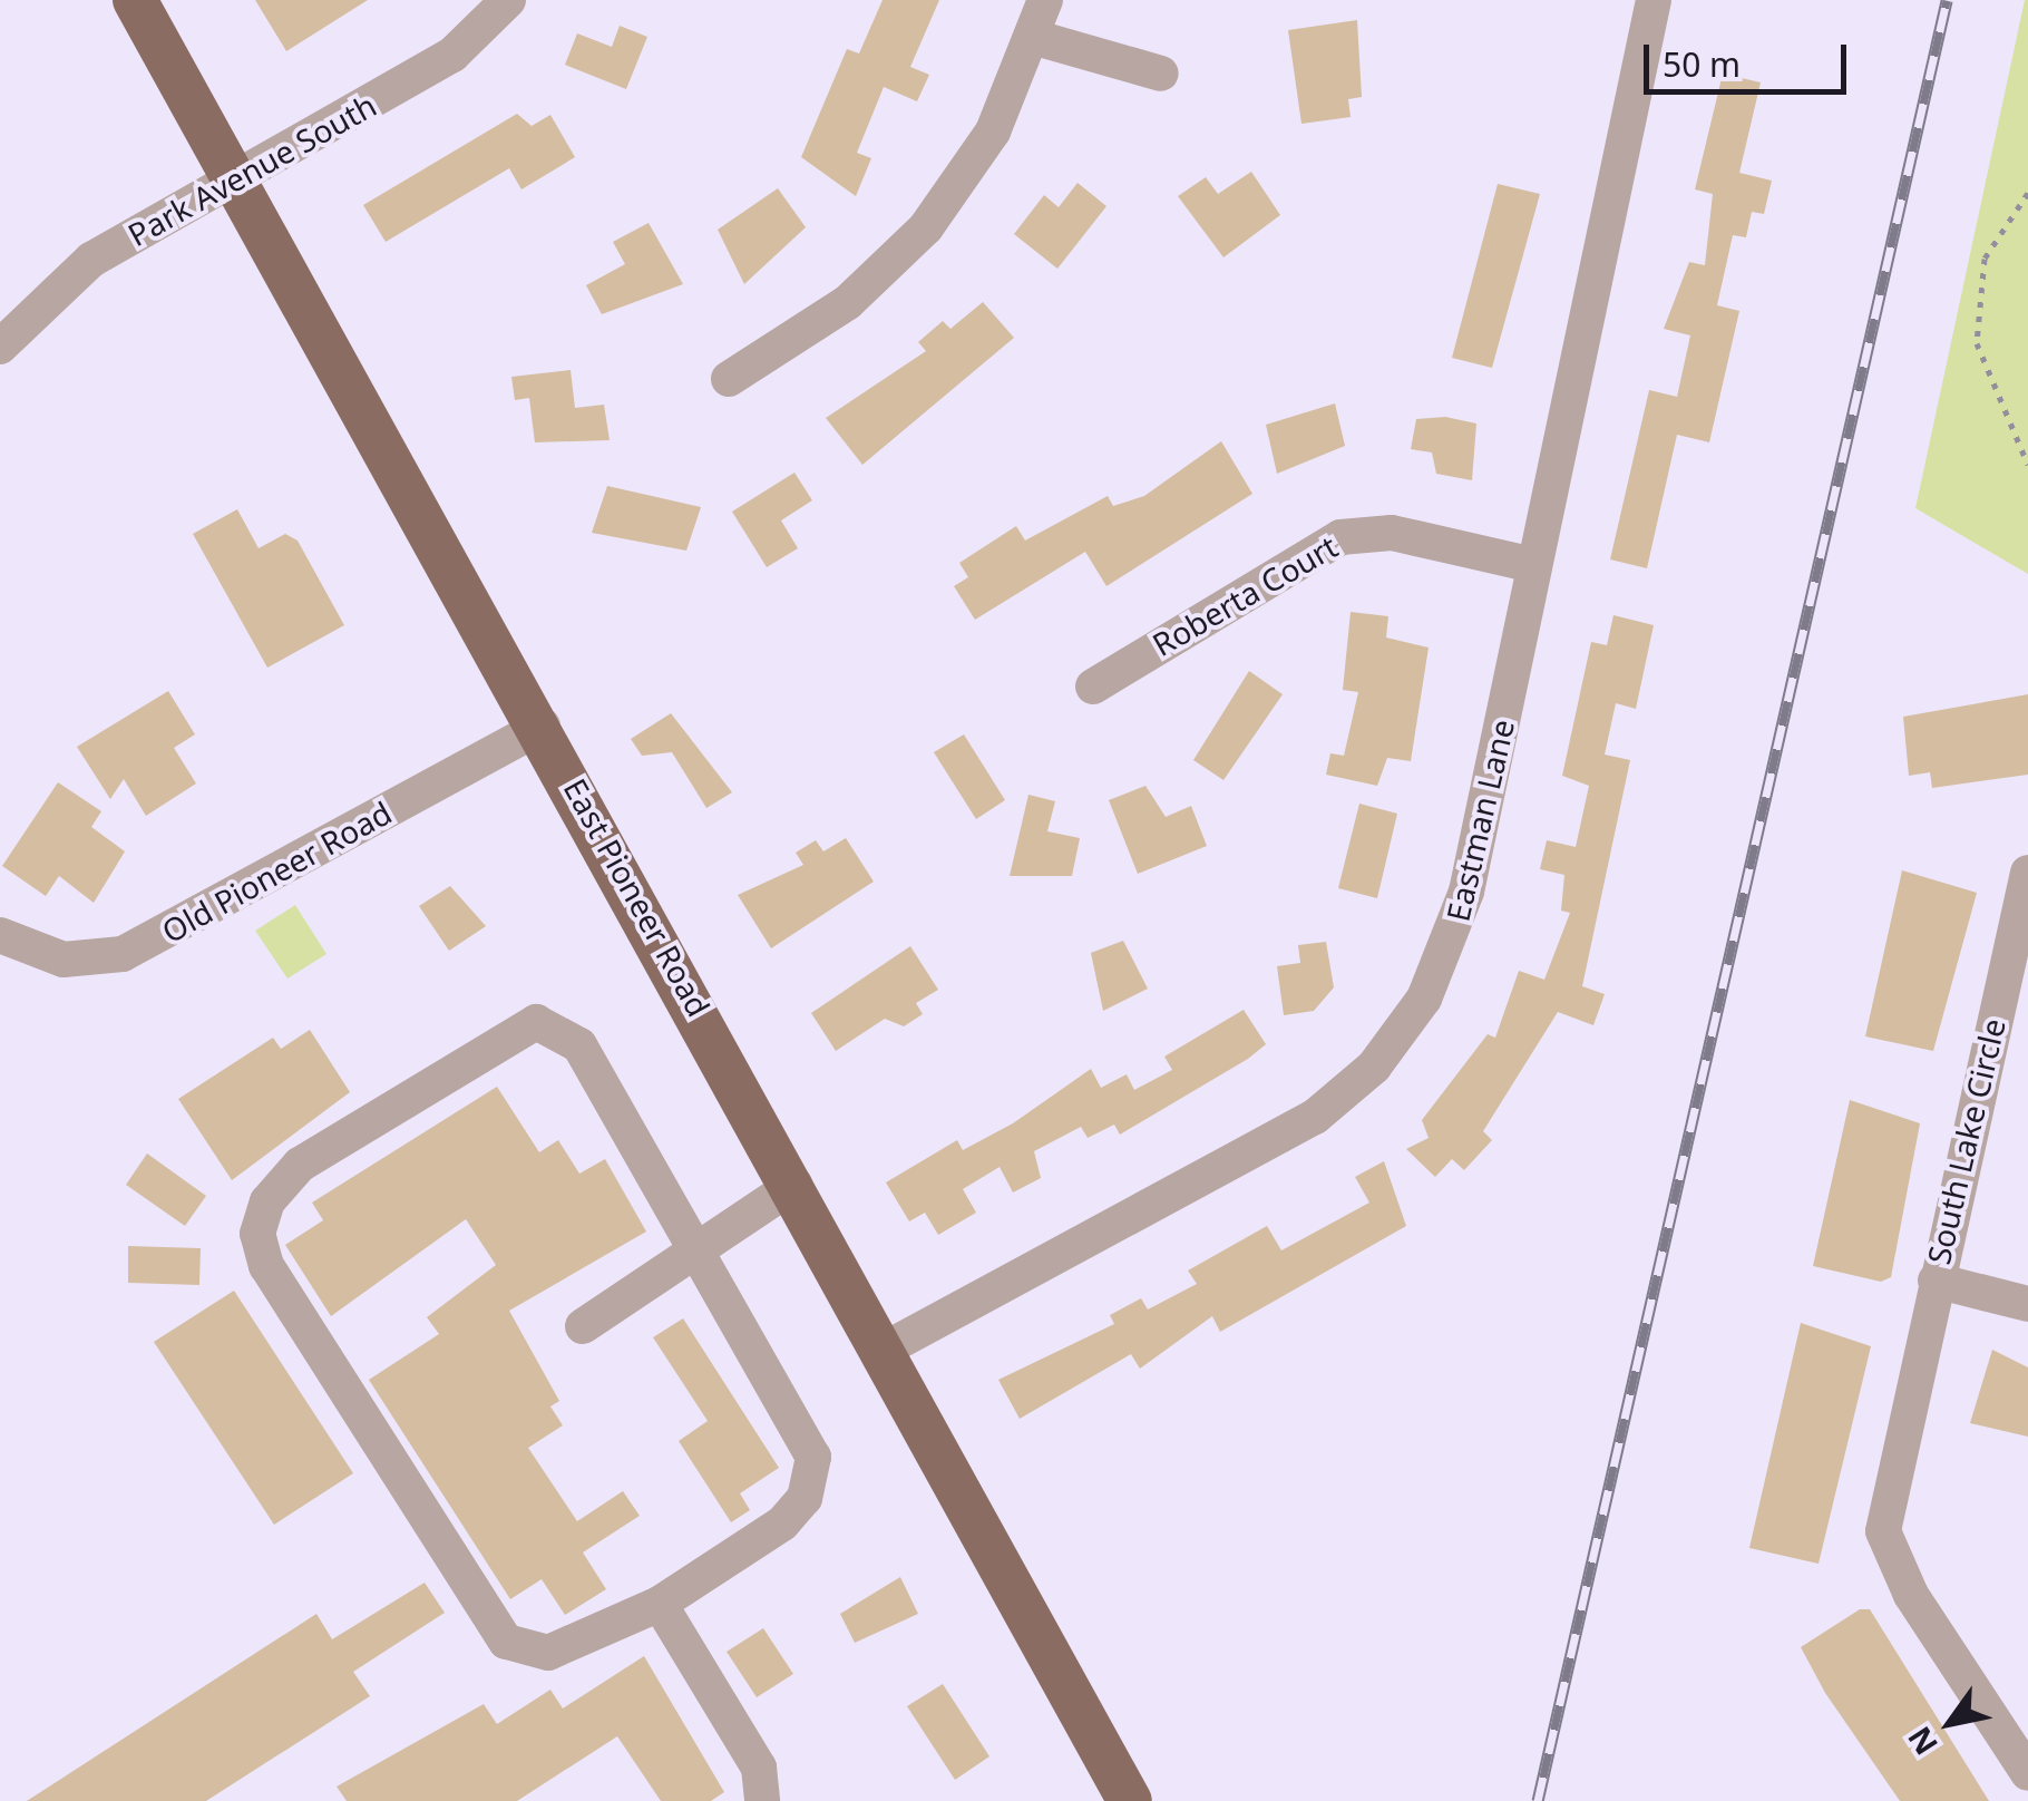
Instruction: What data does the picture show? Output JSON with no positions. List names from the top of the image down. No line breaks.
{"streets":{"main road":["East Pioneer Road"],"street":["Park Avenue South","Roberta Court","Eastman Lane","Old Pioneer Road","South Lake Circle"]},"crossings":[["Park Avenue South","East Pioneer Road"],["Roberta Court","Eastman Lane"],["Eastman Lane","East Pioneer Road"],["Old Pioneer Road","East Pioneer Road"]],"scale_bar":"50 m","north":"bottom left"}
